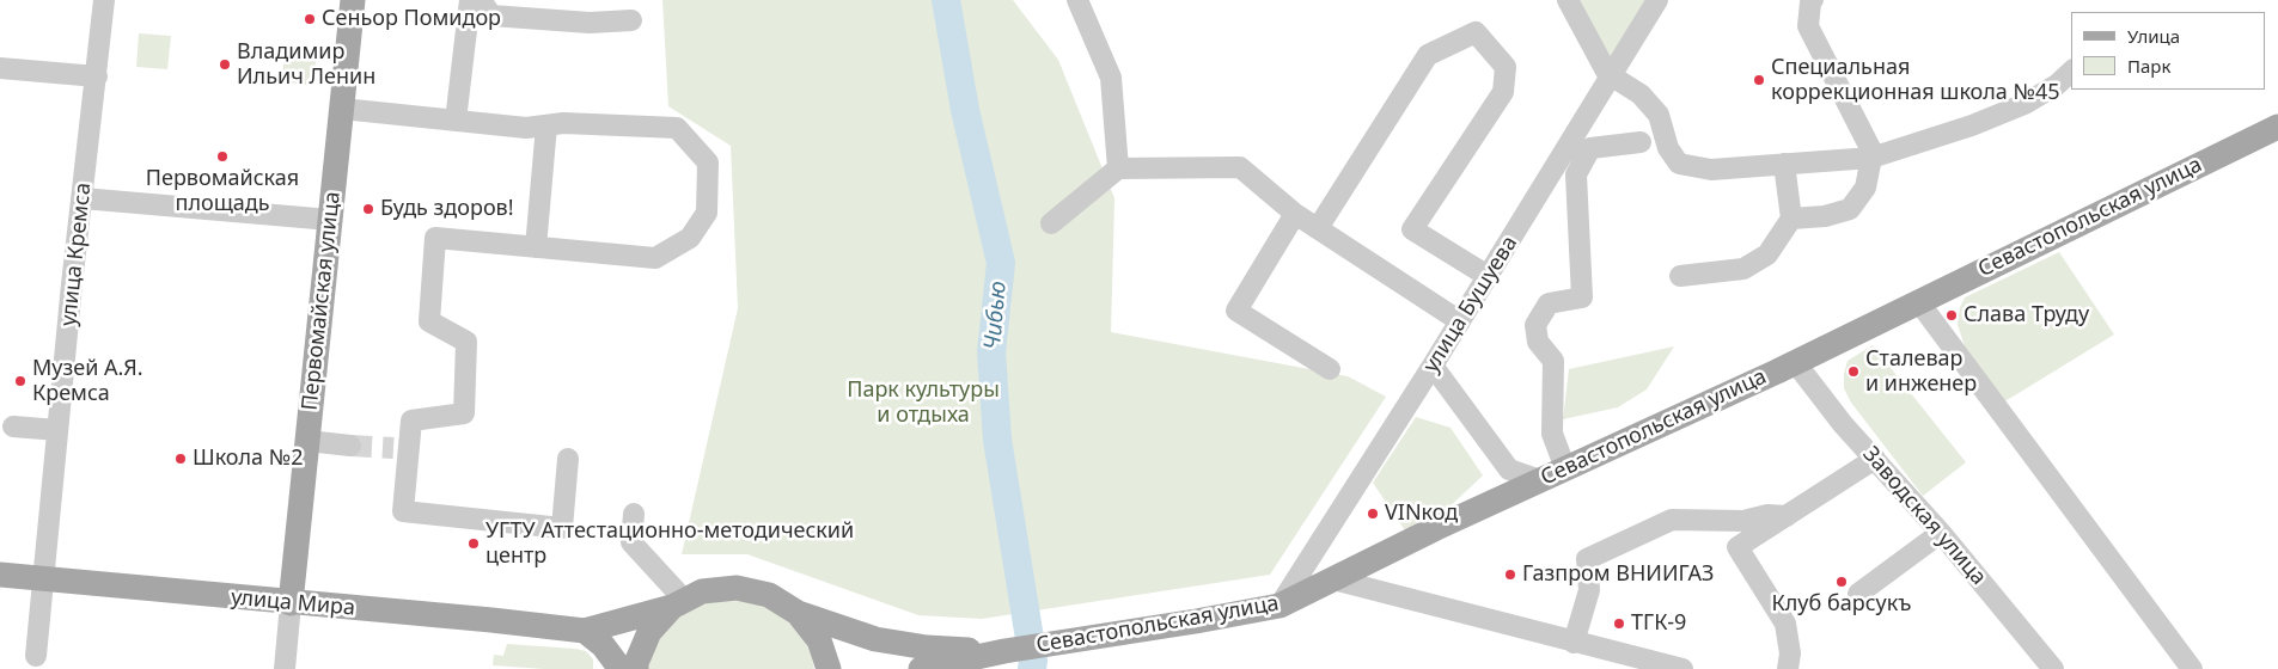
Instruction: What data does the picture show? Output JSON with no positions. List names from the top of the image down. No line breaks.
{"streets":{"main road":["Севастопольская улица","Первомайская улица","улица Мира"],"street":["улица Кремса","улица Бушуева","Заводская улица"]},"crossings":[["Севастопольская улица","улица Бушуева"],["Севастопольская улица","Заводская улица"],["Севастопольская улица","улица Мира"],["улица Кремса","улица Мира"],["Первомайская улица","улица Мира"]],"water":["Чибью"],"parks":["Парк культуры и отдыха"],"places":["Сеньор Помидор","Владимир Ильич Ленин","Специальная коррекционная школа №45","Первомайская площадь","Будь здоров!","Слава Труду","Сталевар и инженер","Музей А.Я. Кремса","Школа №2","VINкод","УГТУ Аттестационно-методический центр","Газпром ВНИИГАЗ","Клуб барсукъ","ТГК-9"],"legend":["Улица","Парк"]}
